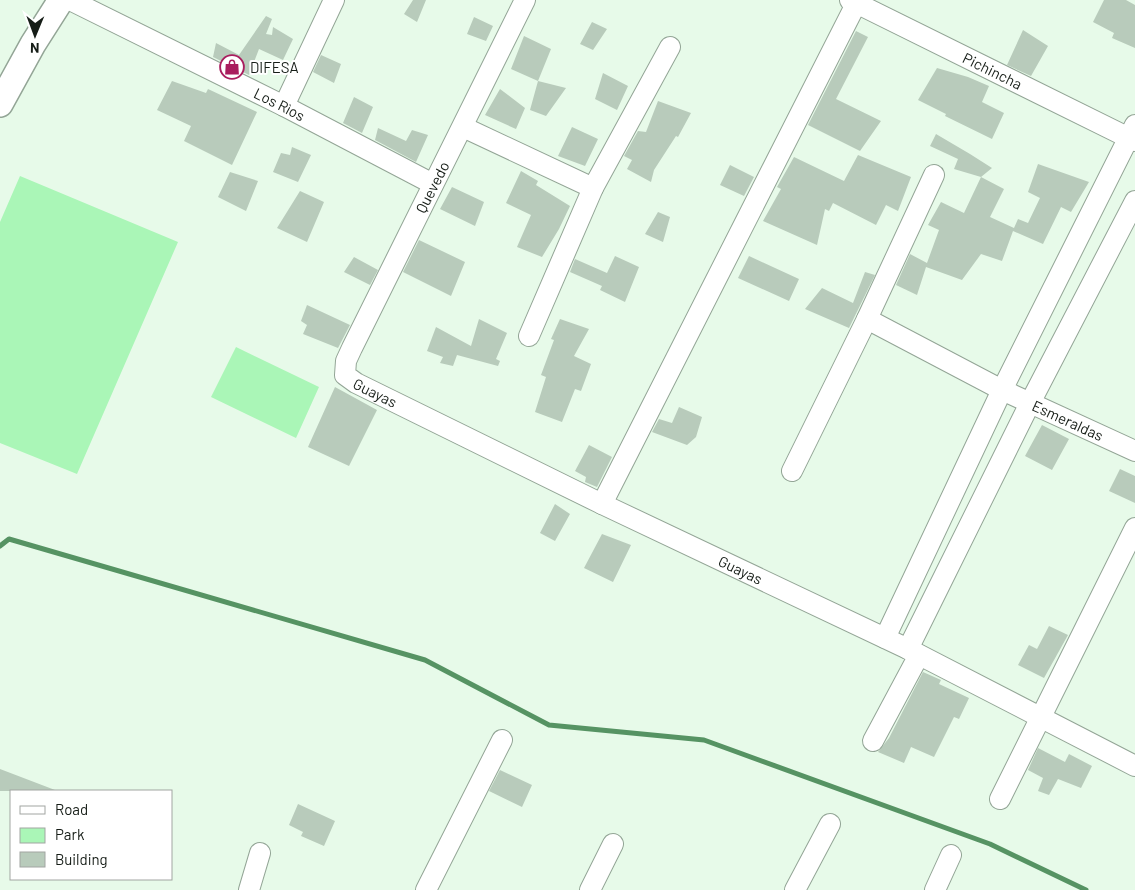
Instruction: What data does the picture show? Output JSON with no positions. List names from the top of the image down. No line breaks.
{"streets":{"street":["Pichincha","Los Rìos","Quevedo","Guayas","Esmeraldas"]},"crossings":[["Los Rìos","Quevedo"],["Quevedo","Guayas"]],"places":{"shop":["DIFESA"]},"legend":["Road","Park","Building"],"north":"bottom"}
